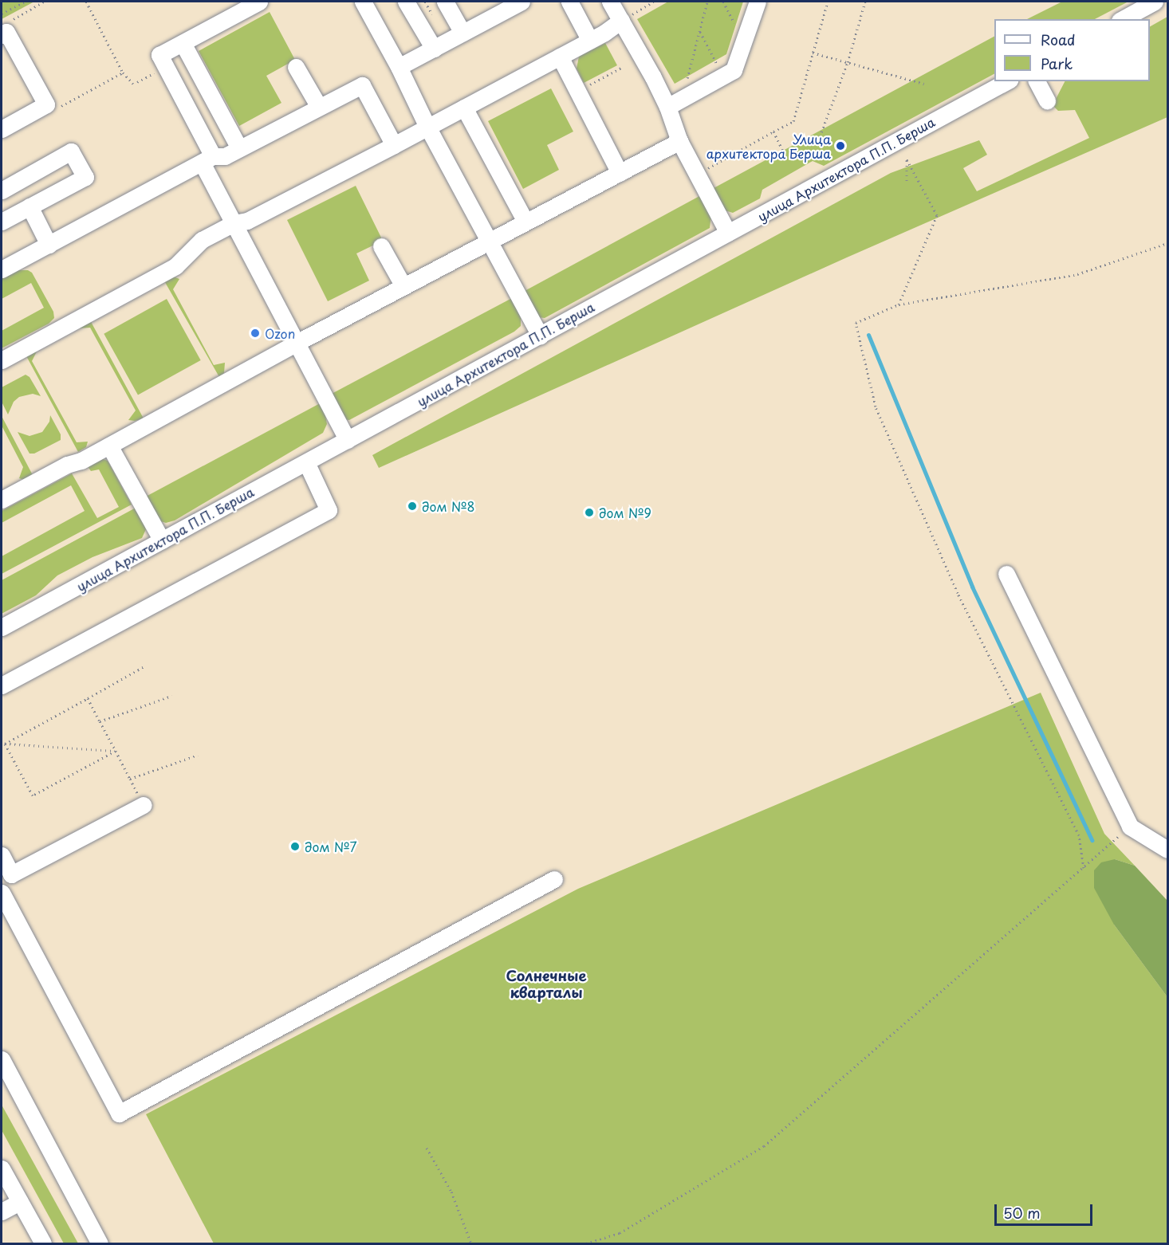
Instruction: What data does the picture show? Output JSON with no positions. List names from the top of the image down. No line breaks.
{"streets":{"street":["улица Архитектора П.П. Берша"]},"districts":["Солнечные кварталы"],"places":["Улица архитектора Берша","Ozon","дом №8","дом №9","дом №7"],"legend":["Road","Park"],"scale_bar":"50 m"}
